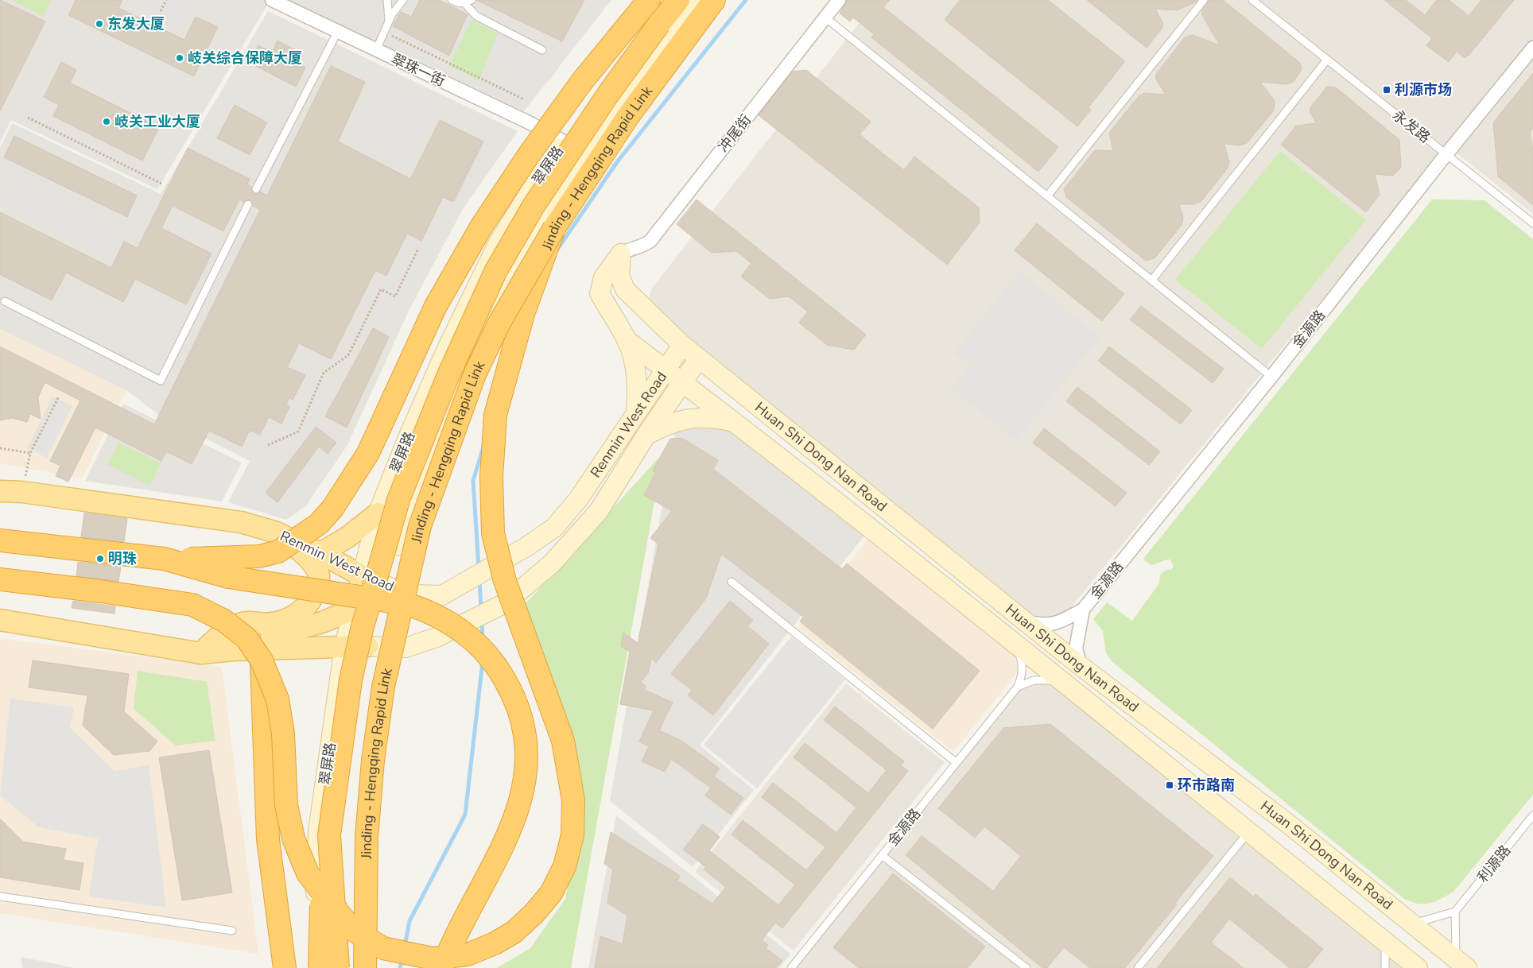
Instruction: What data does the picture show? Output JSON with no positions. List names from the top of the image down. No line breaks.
{"streets":{"highway":["Jinding - Hengqing Rapid Link"],"main road":["翠屏路","Renmin West Road","Huan Shi Dong Nan Road"],"street":["翠珠一街","冲尾街","金源路"],"lane":["永发路","利源路"]},"crossings":[["翠珠一街","翠屏路"],["永发路","金源路"],["冲尾街","Huan Shi Dong Nan Road"],["翠屏路","Jinding - Hengqing Rapid Link"],["翠屏路","Renmin West Road"],["Renmin West Road","Huan Shi Dong Nan Road"]],"places":{"other":["东发大厦","岐关综合保障大厦","岐关工业大厦","明珠"],"transit":["利源市场","环市路南"]}}
